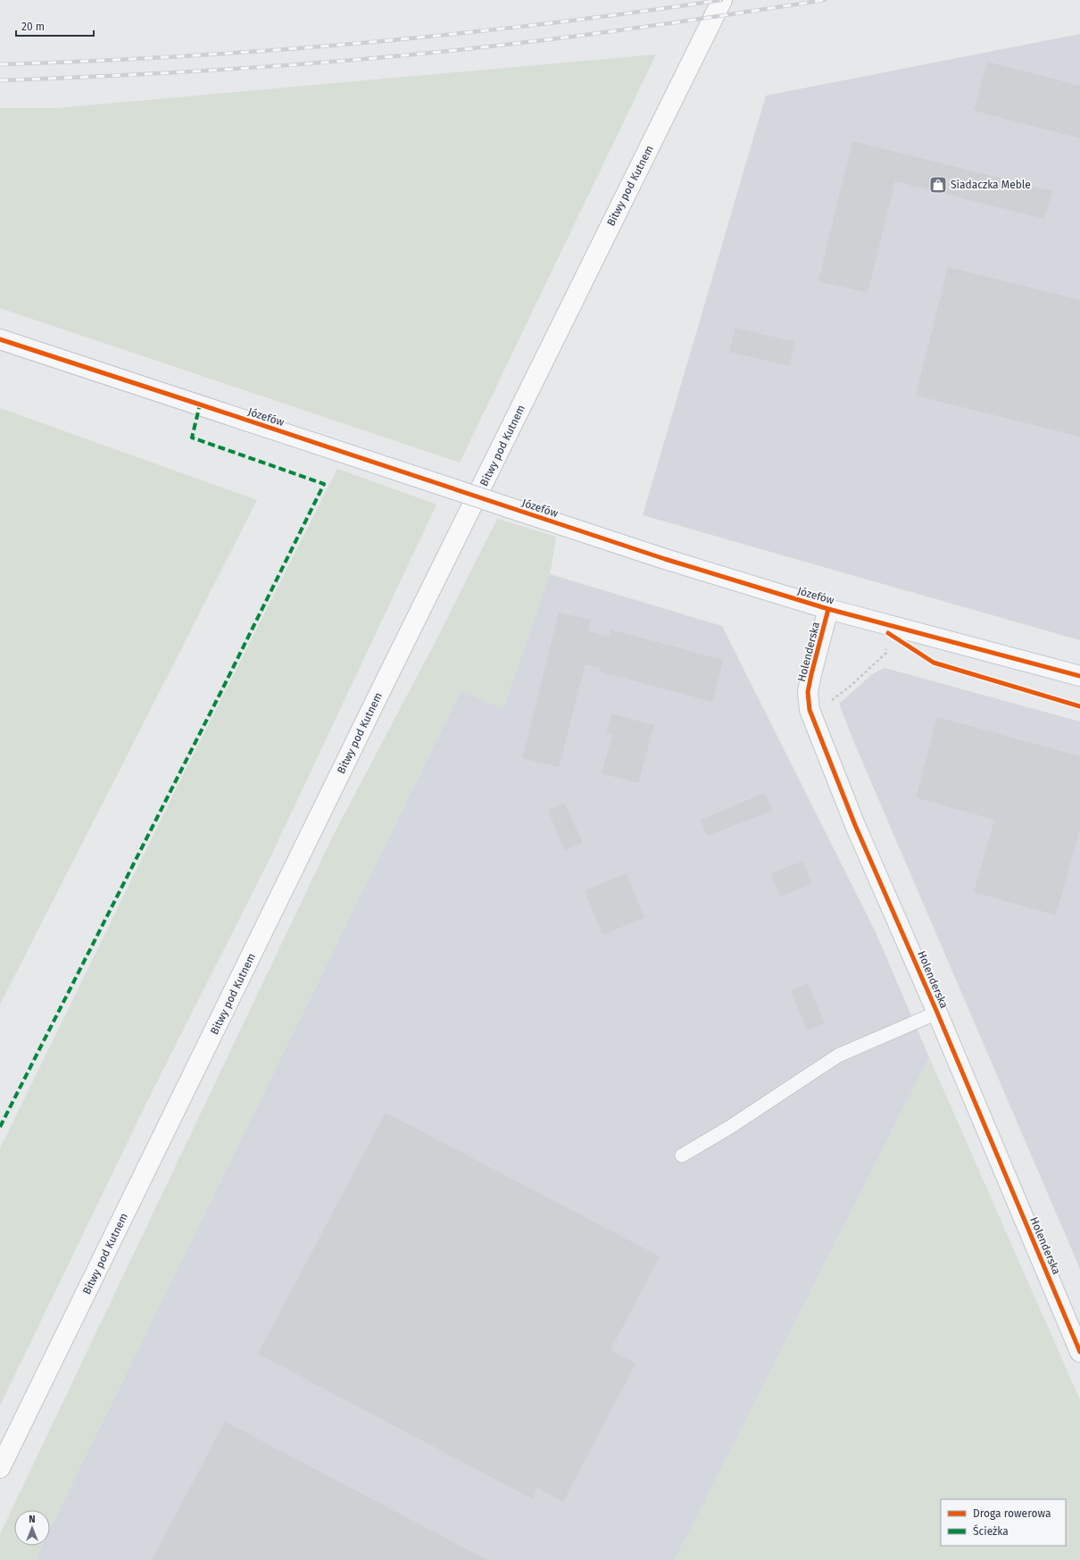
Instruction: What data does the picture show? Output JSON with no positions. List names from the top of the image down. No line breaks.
{"streets":{"main road":["Bitwy pod Kutnem"],"street":["Józefów","Holenderska"]},"crossings":[["Józefów","Holenderska"]],"places":{"shop":["Siadaczka Meble"]},"legend":["Droga rowerowa","Ścieżka"],"scale_bar":"20 m","north":"top"}
